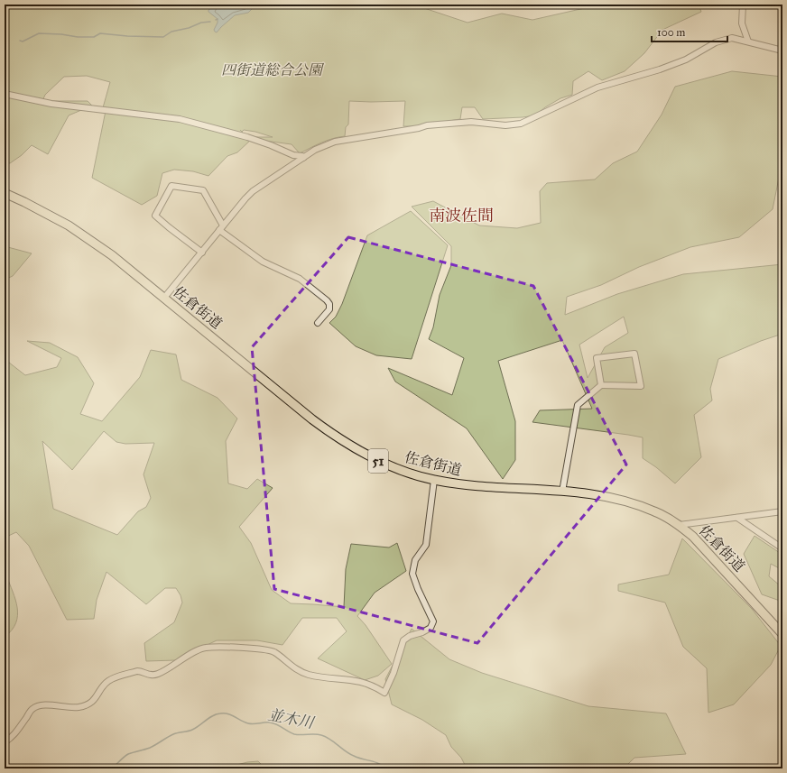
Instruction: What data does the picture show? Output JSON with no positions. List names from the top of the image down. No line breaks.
{"streets":{"highway":["佐倉街道","51"]},"districts":["南波佐間"],"water":["並木川"],"parks":["四街道総合公園"],"scale_bar":"100 m"}
